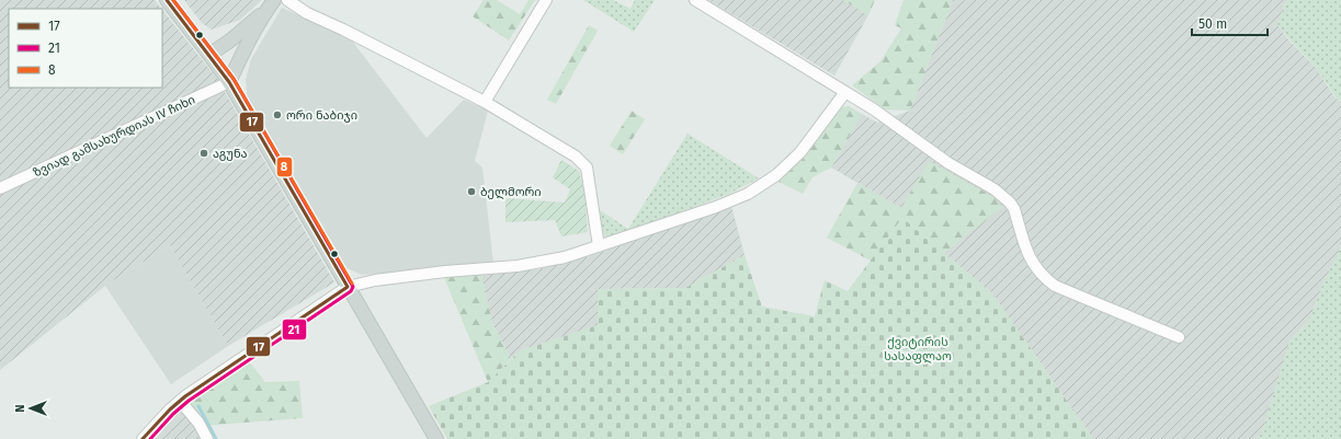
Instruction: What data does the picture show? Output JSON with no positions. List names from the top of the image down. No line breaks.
{"streets":{"street":["ზვიად გამსახურდიას IV ჩიხი"]},"parks":["ქვიტირის სასაფლაო"],"places":["ორი ნაბიჯი","აგუნა","ბელმორი"],"lines":["transit line 17","transit line 21","transit line 8"],"legend":["17","21","8"],"scale_bar":"50 m","north":"left"}
